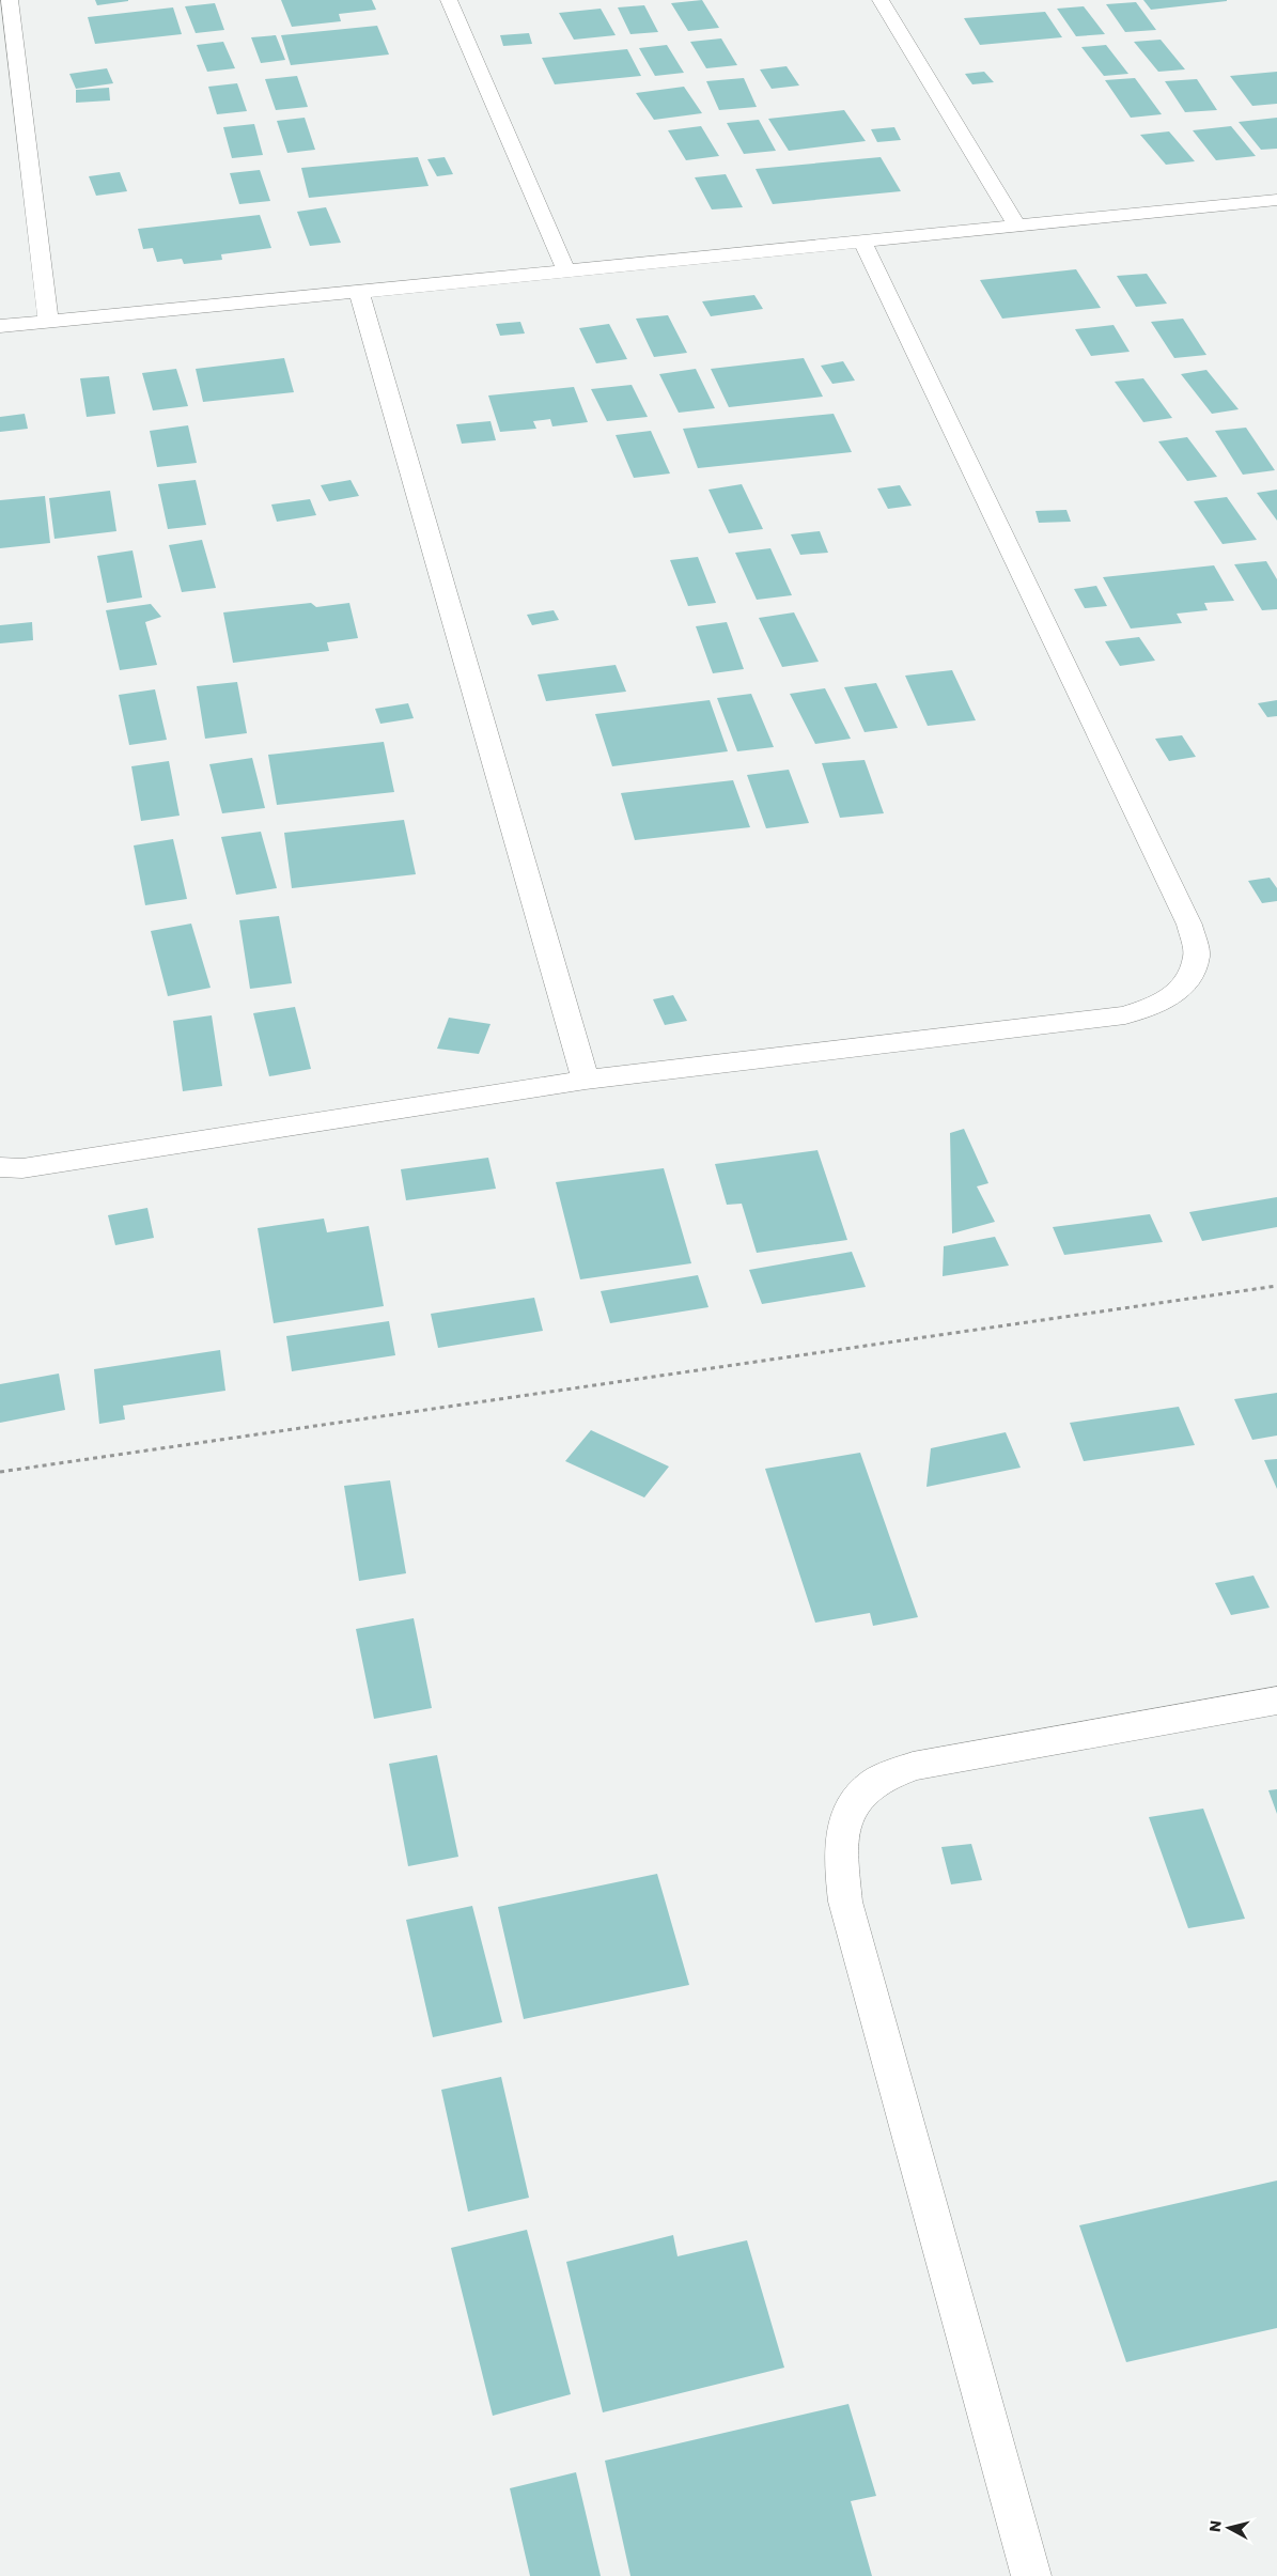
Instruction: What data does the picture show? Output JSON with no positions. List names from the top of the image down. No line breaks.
{"north":"left"}
